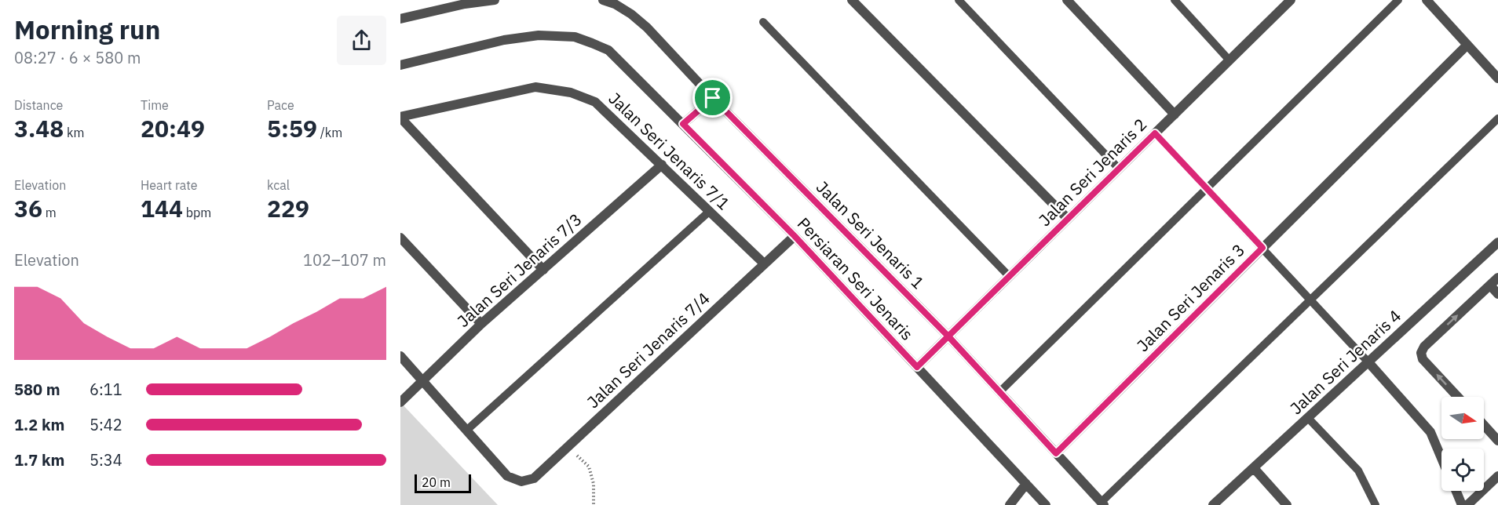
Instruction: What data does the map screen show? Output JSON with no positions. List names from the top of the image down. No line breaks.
{"streets":{"street":["Jalan Seri Jenaris 7/1","Jalan Seri Jenaris 2","Jalan Seri Jenaris 1","Jalan Seri Jenaris 7/3","Persiaran Seri Jenaris","Jalan Seri Jenaris 3","Jalan Seri Jenaris 7/4","Jalan Seri Jenaris 4"]},"crossings":[["Jalan Seri Jenaris 7/1","Jalan Seri Jenaris 7/3"],["Jalan Seri Jenaris 7/1","Jalan Seri Jenaris 7/4"],["Jalan Seri Jenaris 2","Jalan Seri Jenaris 1"],["Jalan Seri Jenaris 2","Persiaran Seri Jenaris"],["Jalan Seri Jenaris 1","Jalan Seri Jenaris 3"],["Persiaran Seri Jenaris","Jalan Seri Jenaris 7/4"]],"scale_bar":"20 m","north":"right","page":{"heading":["Morning run","08:27 · 6 × 580 m"],"stats":[["Distance","3.48 km"],["Time","20:49"],["Pace","5:59 /km"],["Elevation","36 m"],["Heart rate","144 bpm"],["kcal","229"]],"chart":["Elevation","102–107 m"],"list":[{"name":"580 m","note":"6:11"},{"name":"1.2 km","note":"5:42"},{"name":"1.7 km","note":"5:34"}],"scale":"20 m"}}
